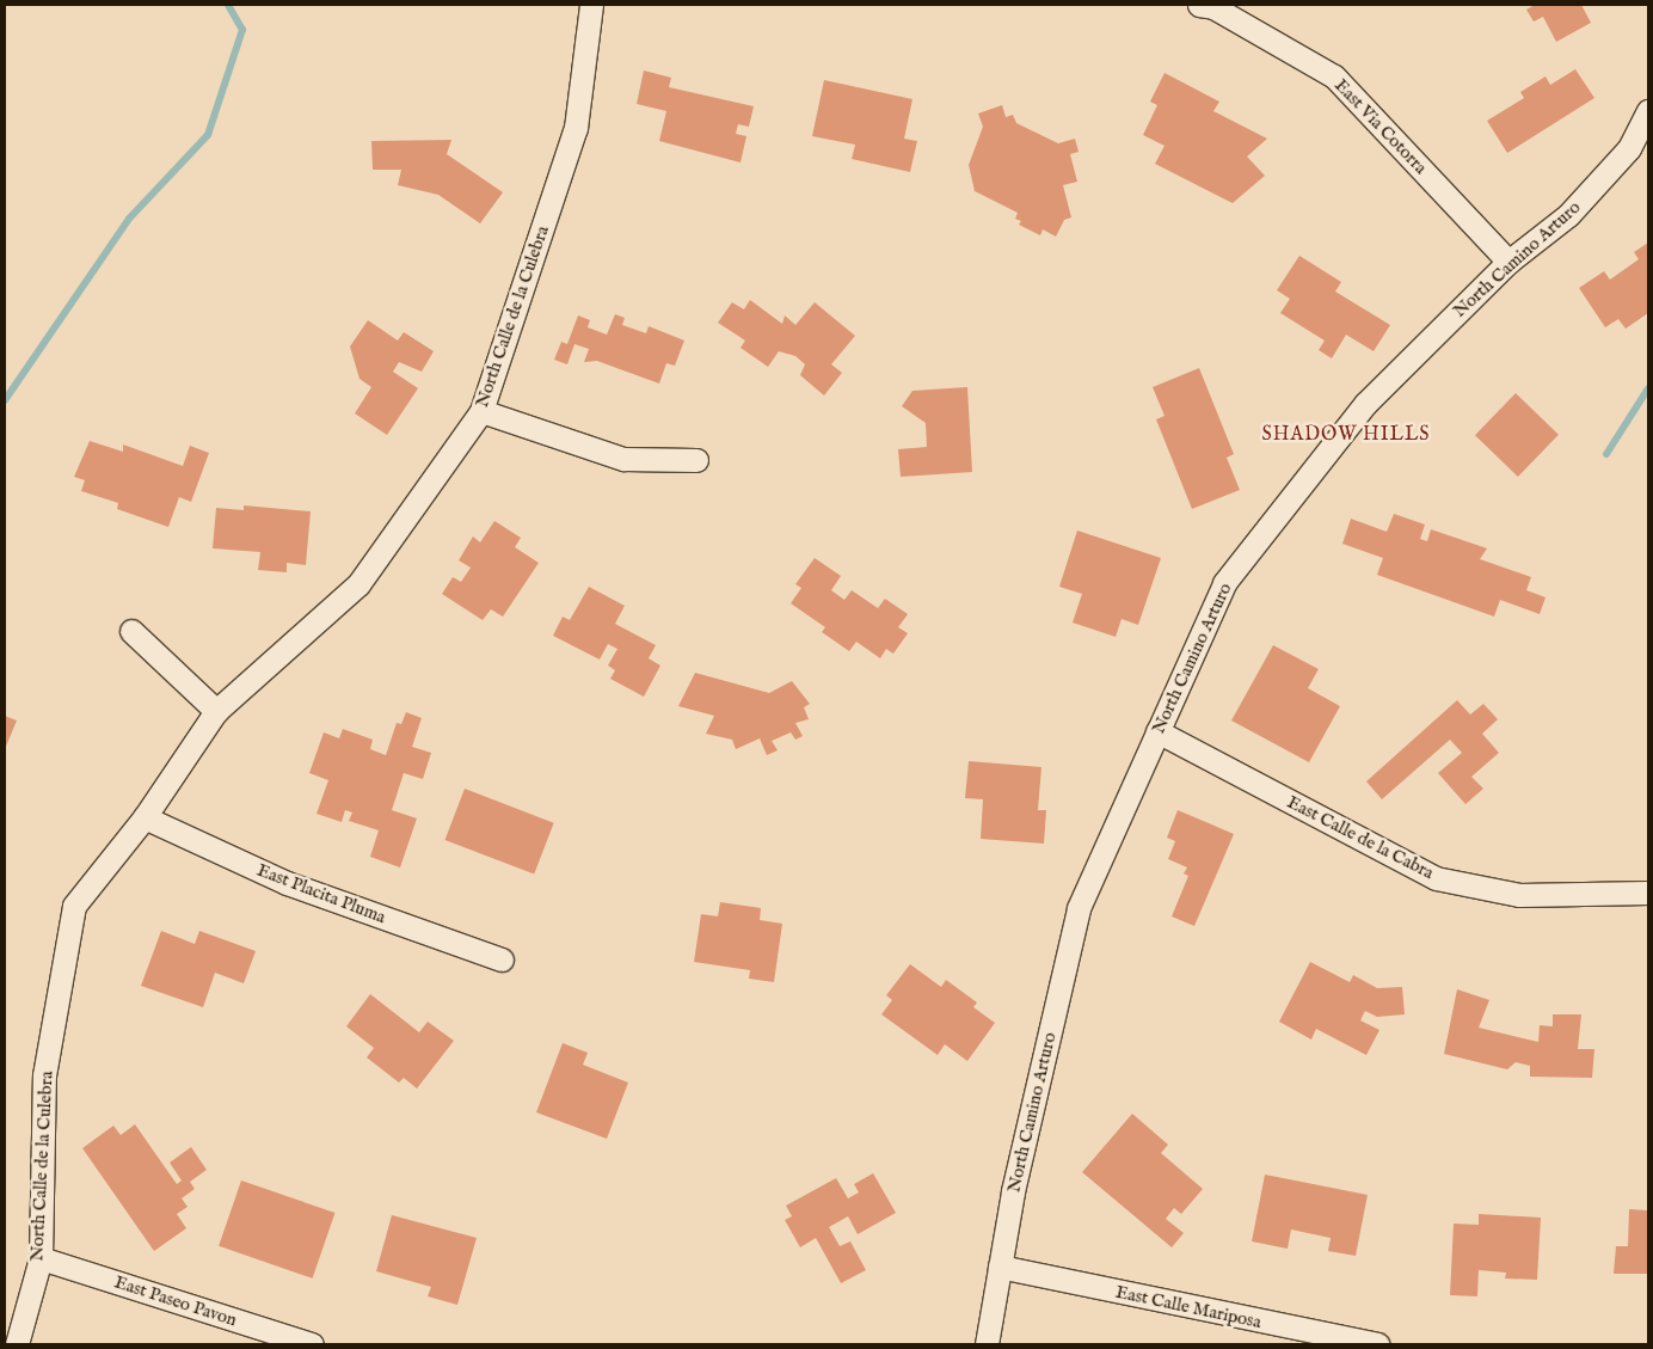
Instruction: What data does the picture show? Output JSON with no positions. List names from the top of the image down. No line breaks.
{"streets":{"street":["East Via Cotorra","North Camino Arturo","North Calle de la Culebra","East Calle de la Cabra","East Placita Pluma","East Paseo Pavon","East Calle Mariposa"]},"crossings":[["East Via Cotorra","North Camino Arturo"],["North Camino Arturo","East Calle de la Cabra"],["North Camino Arturo","East Calle Mariposa"],["North Calle de la Culebra","East Placita Pluma"],["North Calle de la Culebra","East Paseo Pavon"]],"districts":["SHADOW HILLS"]}
